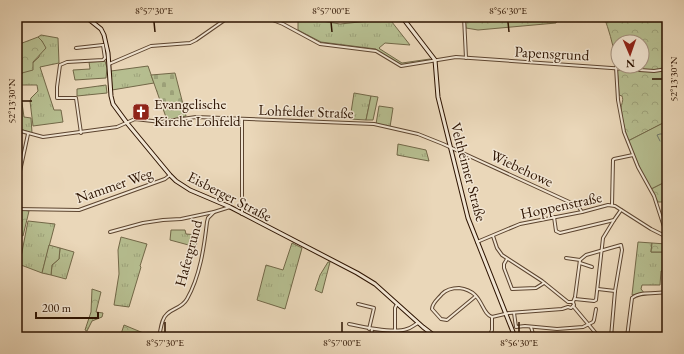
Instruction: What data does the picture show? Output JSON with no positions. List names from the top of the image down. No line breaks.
{"streets":{"main road":["Veltheimer Straße","Eisberger Straße"],"street":["Papensgrund","Lohfelder Straße","Wiebehowe","Nammer Weg","Hoppenstraße","Hafergrund"]},"crossings":[["Papensgrund","Veltheimer Straße"],["Lohfelder Straße","Wiebehowe"],["Lohfelder Straße","Veltheimer Straße"],["Lohfelder Straße","Eisberger Straße"],["Wiebehowe","Veltheimer Straße"],["Wiebehowe","Hoppenstraße"],["Veltheimer Straße","Hoppenstraße"],["Nammer Weg","Eisberger Straße"]],"places":{"church":["Evangelische Kirche Lohfeld"]},"scale_bar":"200 m","north":"bottom","coordinates":["8°57'30\"E","8°57'00\"E","8°56'30\"E","52°13'30\"N"]}
